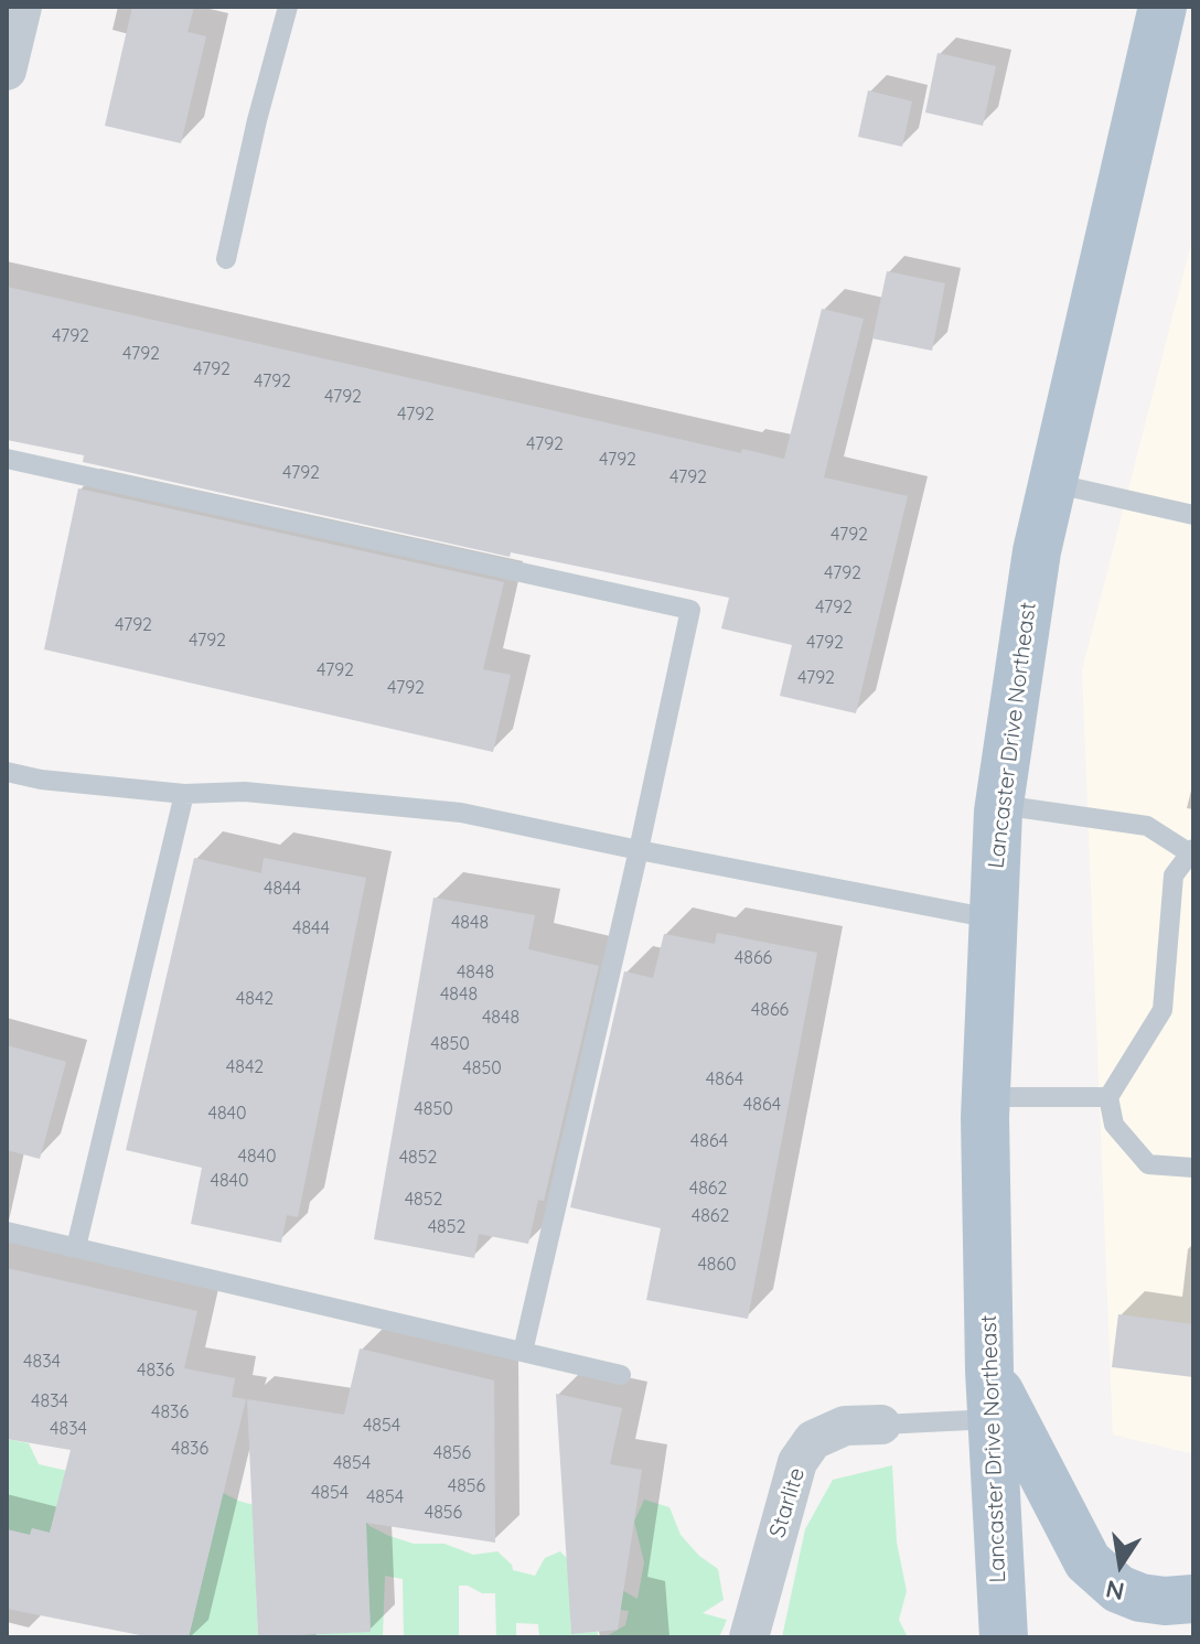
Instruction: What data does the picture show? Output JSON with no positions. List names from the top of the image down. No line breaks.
{"streets":{"main road":["Lancaster Drive Northeast"],"street":["Starlite"]},"house_numbers":["4792","4792","4792","4792","4792","4792","4792","4792","4792","4792","4792","4792","4792","4792","4792","4792","4792","4792","4792","4844","4848","4844","4866","4848","4848","4842","4866","4848","4850","4842","4850","4864","4864","4850","4840","4864","4840","4852","4840","4862","4852","4862","4852","4860","4834","4836","4834","4836","4854","4834","4836","4856","4854","4856","4854","4854","4856"],"north":"bottom"}
